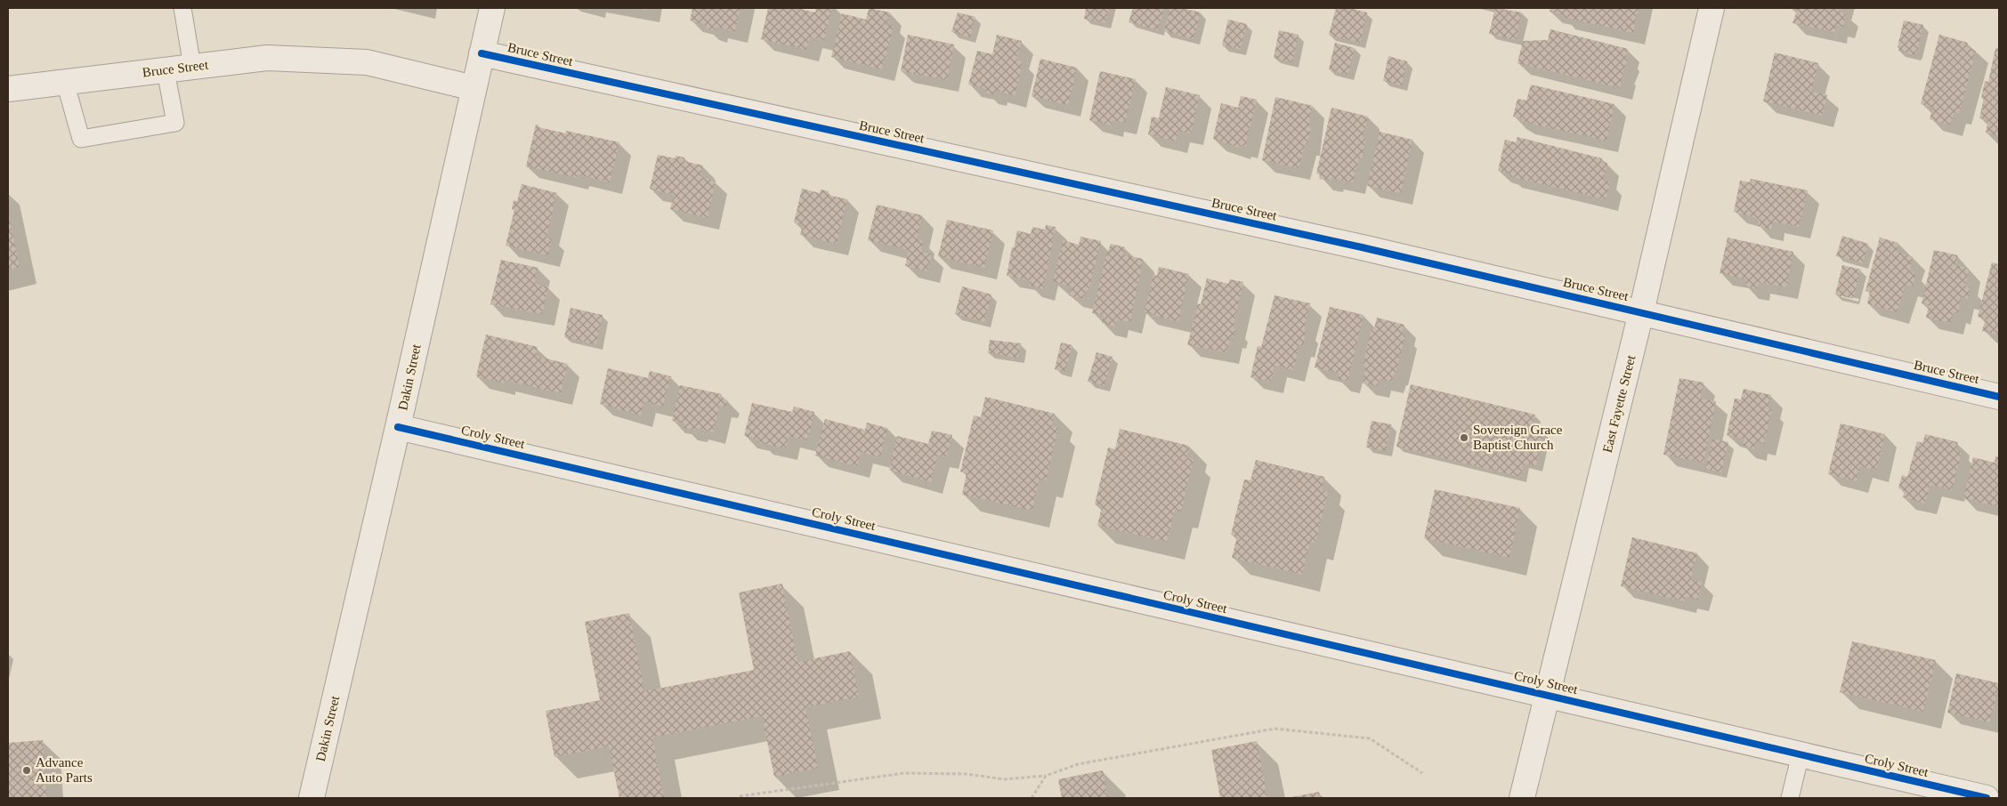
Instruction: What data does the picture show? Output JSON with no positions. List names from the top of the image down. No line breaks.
{"streets":{"street":["Bruce Street","Dakin Street","East Fayette Street","Croly Street"]},"crossings":[["Bruce Street","Dakin Street"],["Bruce Street","East Fayette Street"],["Dakin Street","Croly Street"],["East Fayette Street","Croly Street"]],"places":["Sovereign Grace Baptist Church","Advance Auto Parts"]}
